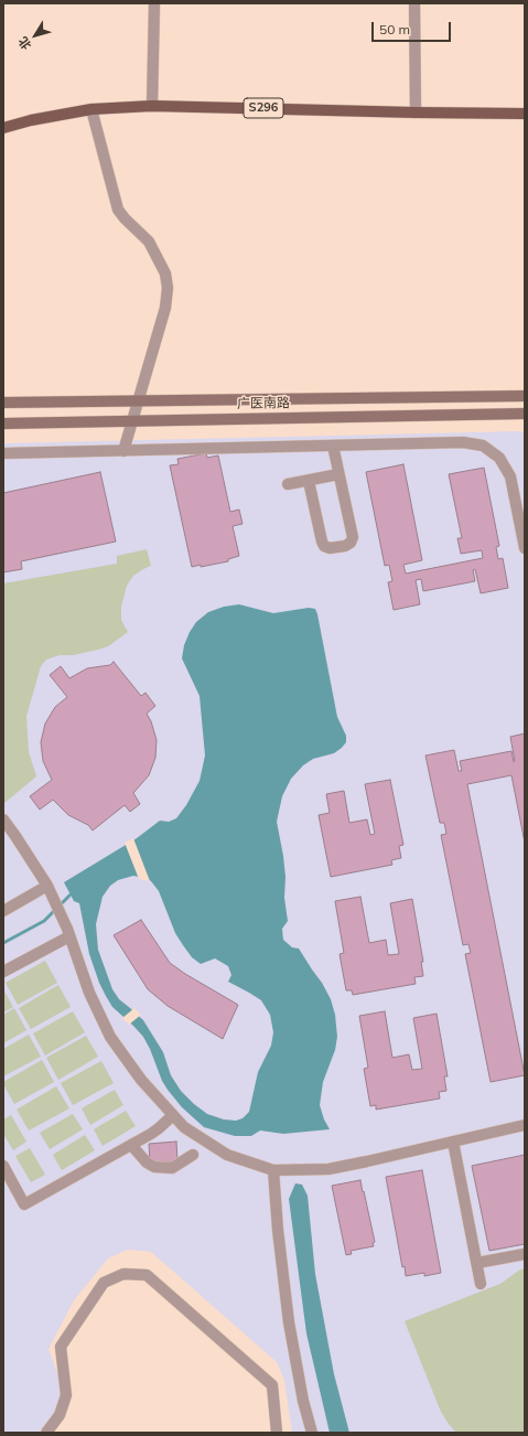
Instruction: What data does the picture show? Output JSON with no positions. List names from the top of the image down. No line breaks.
{"streets":{"main road":["S296"],"street":["广医南路"]},"scale_bar":"50 m","north":"bottom left"}
